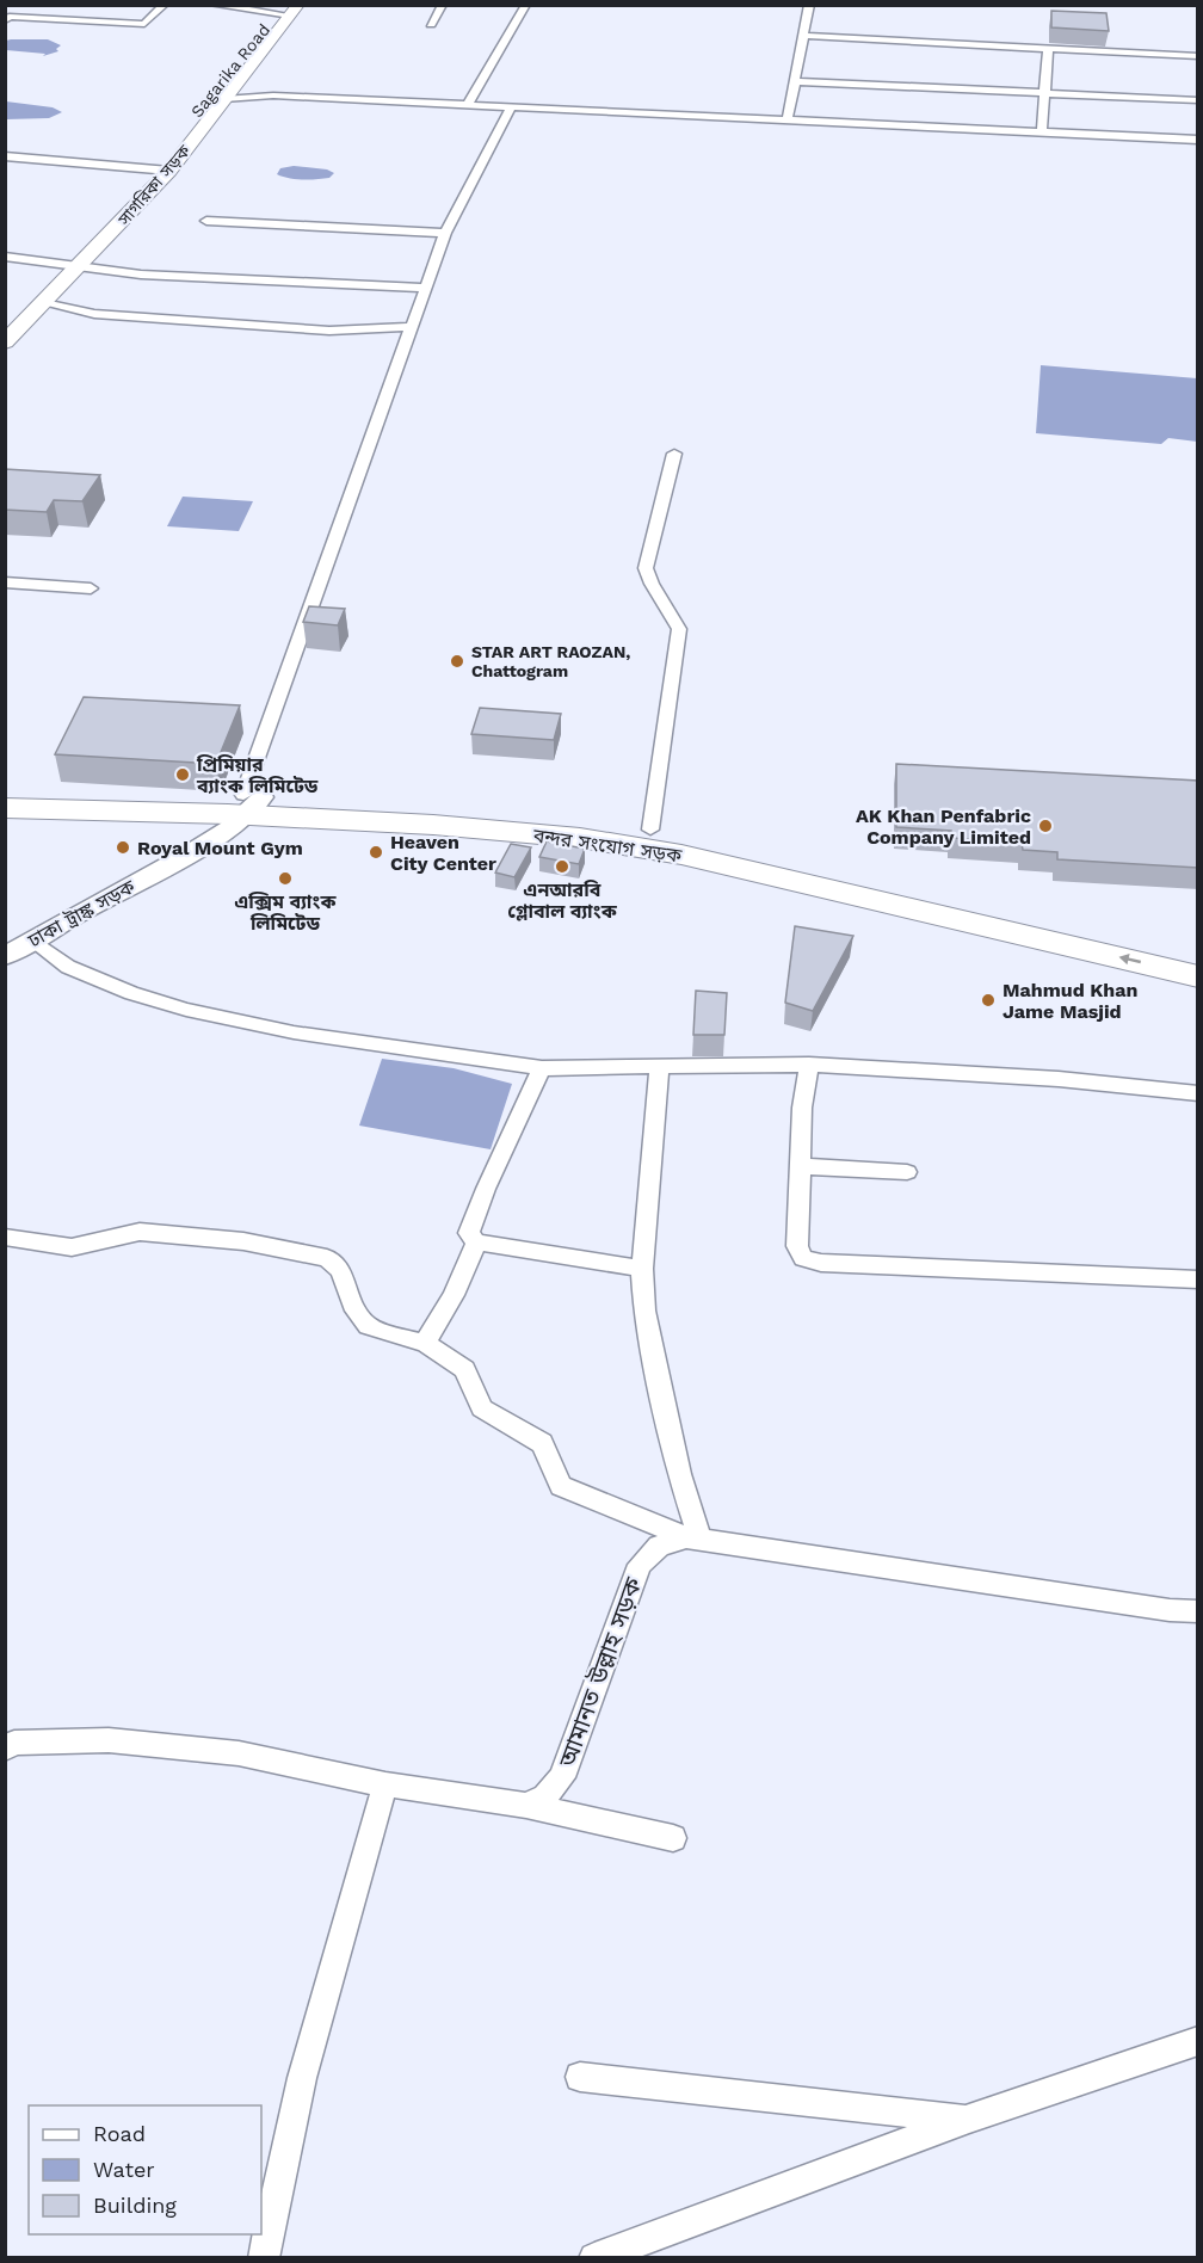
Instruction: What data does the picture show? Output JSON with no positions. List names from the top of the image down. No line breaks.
{"streets":{"highway":["বন্দর সংযোগ সড়ক"],"main road":["Sagarika Road","সাগরিকা সড়ক","ঢাকা ট্রাঙ্ক সড়ক"],"street":["আমানত উল্লাহ সড়ক"]},"crossings":[["Sagarika Road","সাগরিকা সড়ক"],["বন্দর সংযোগ সড়ক","ঢাকা ট্রাঙ্ক সড়ক"]],"places":["STAR ART RAOZAN, Chattogram","প্রিমিয়ার ব্যাংক লিমিটেড","AK Khan Penfabric Company Limited","Royal Mount Gym","Heaven City Center","এনআরবি গ্লোবাল ব্যাংক","এক্সিম ব্যাংক লিমিটেড","Mahmud Khan Jame Masjid"],"legend":["Road","Water","Building"]}
